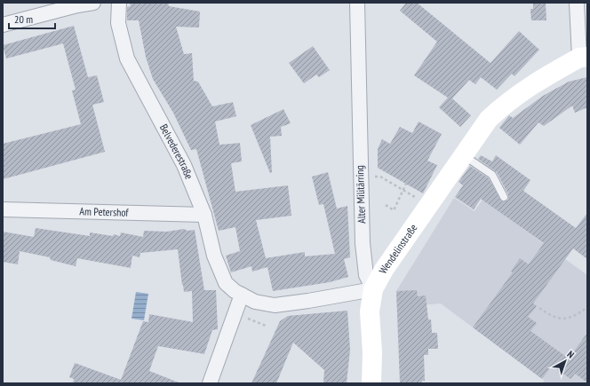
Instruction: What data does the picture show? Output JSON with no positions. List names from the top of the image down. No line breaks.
{"streets":{"street":["Belvederestraße","Alter Militärring","Am Petershof","Wendelinstraße"]},"crossings":[["Belvederestraße","Am Petershof"],["Alter Militärring","Wendelinstraße"]],"scale_bar":"20 m","north":"top right"}
